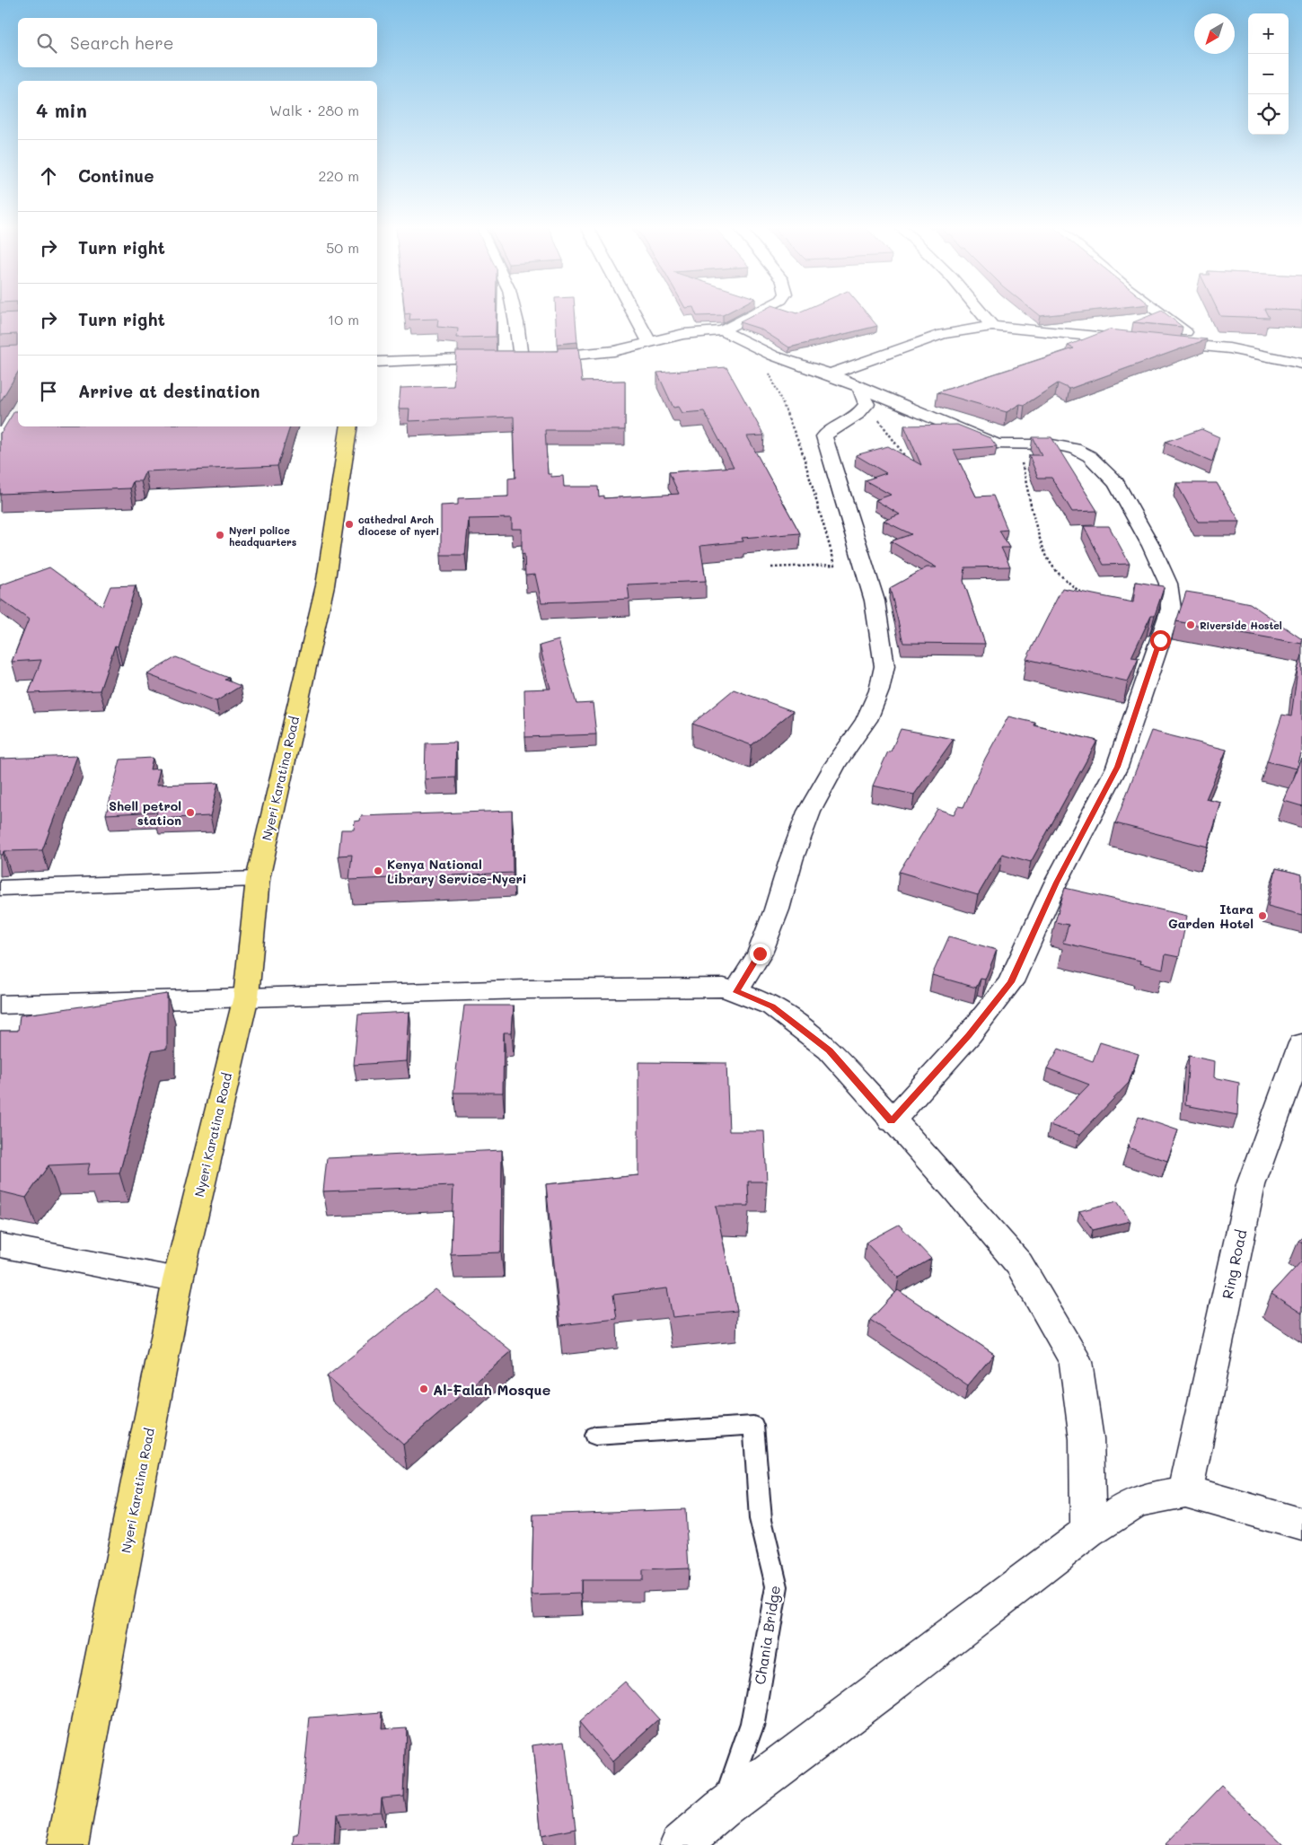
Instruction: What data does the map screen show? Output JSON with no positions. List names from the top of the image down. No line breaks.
{"streets":{"highway":["Nyeri Karatina Road"],"street":["Ring Road","Chania Bridge"]},"places":["cathedral Arch diocese of nyeri","Nyeri police headquarters","Riverside Hostel","Shell petrol station","Kenya National Library Service-Nyeri","Itara Garden Hotel","Al-Falah Mosque"],"north":"bottom left","page":{"map_buttons":["+","−"],"search":"Search here","heading":["4 min","Walk · 280 m"],"list":[["Continue","220 m"],["Turn right","50 m"],["Turn right","10 m"],"Arrive at destination"]}}
